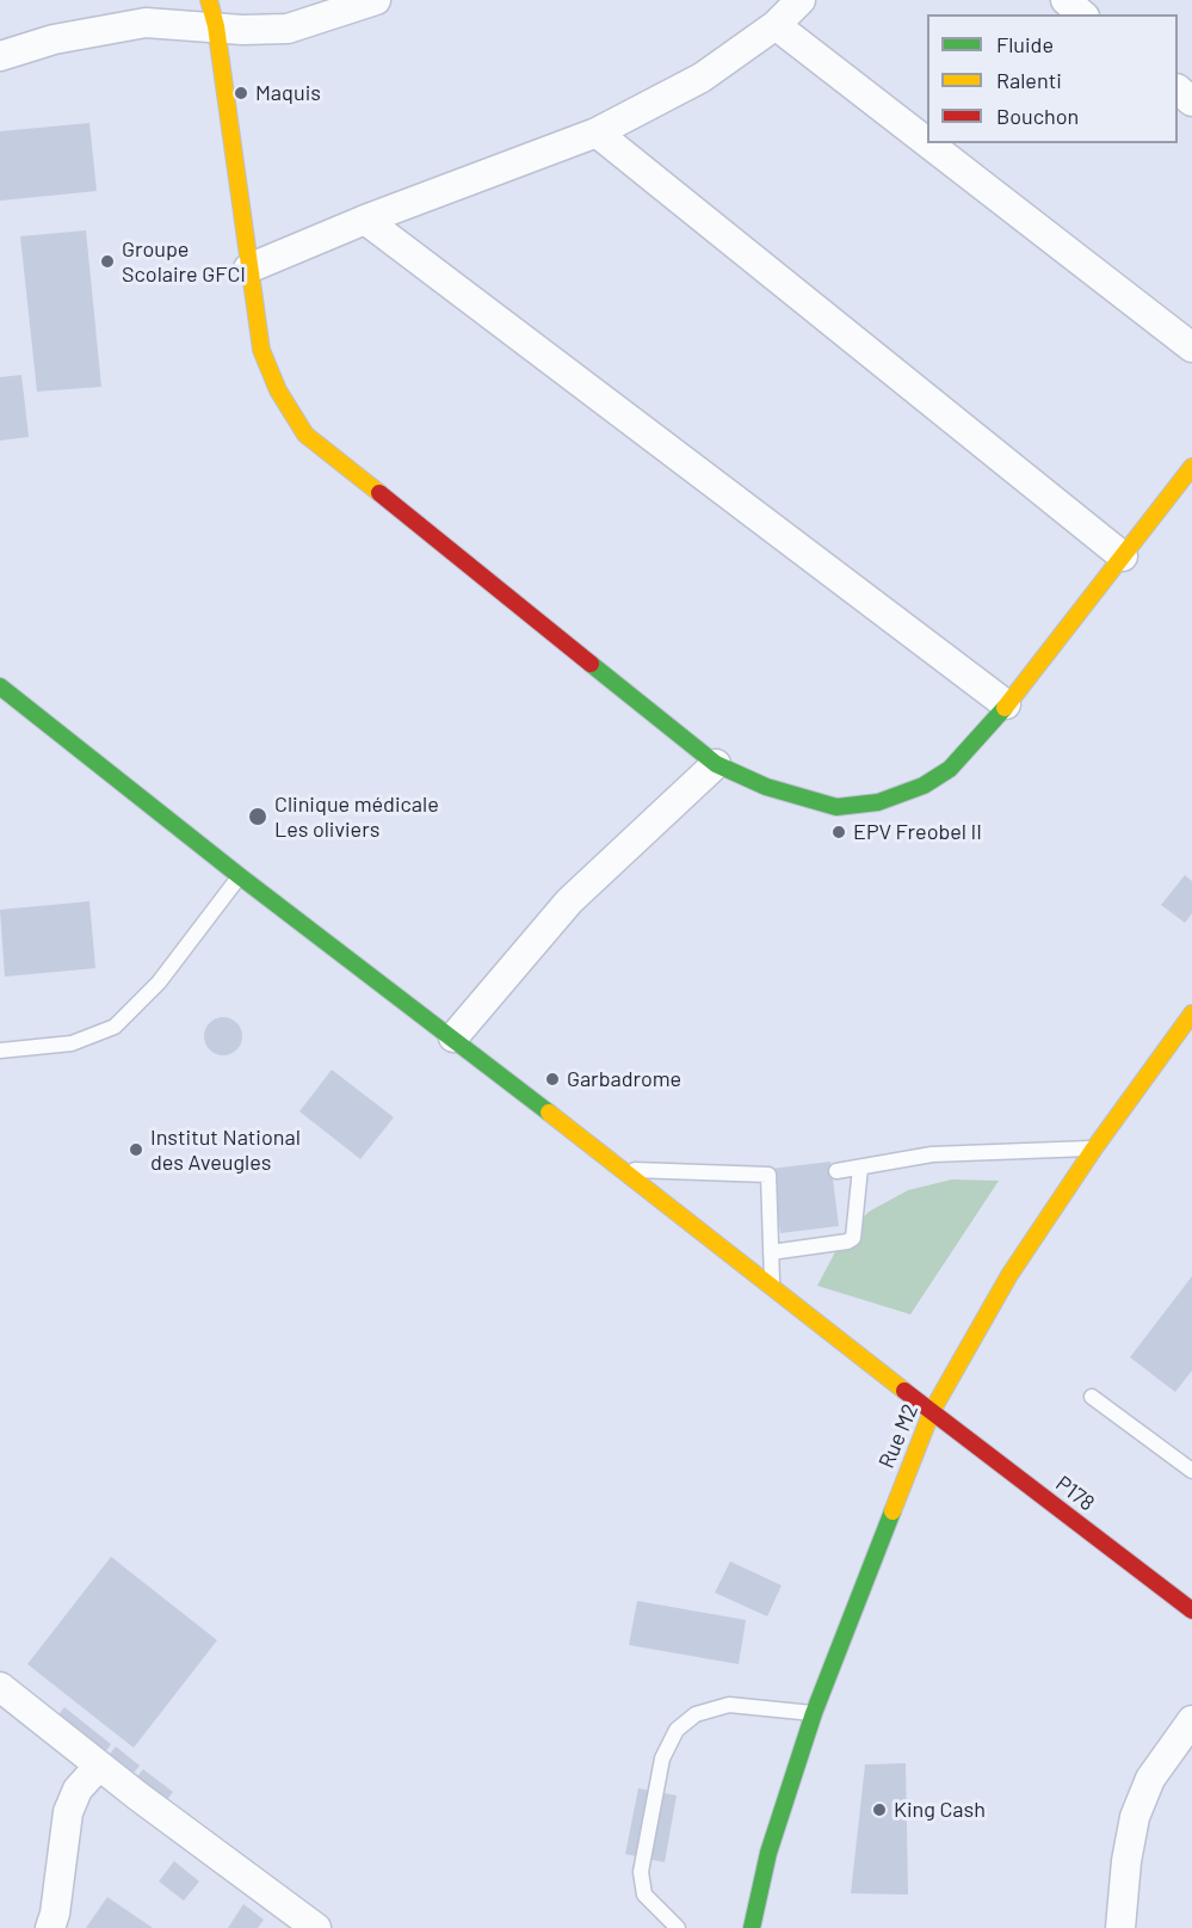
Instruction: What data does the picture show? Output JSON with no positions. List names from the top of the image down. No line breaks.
{"streets":{"street":["Rue M2","P178"]},"crossings":[["Rue M2","P178"]],"places":["Maquis","Groupe Scolaire GFCI","Clinique médicale Les oliviers","EPV Freobel II","Garbadrome","Institut National des Aveugles","King Cash"],"legend":["Fluide","Ralenti","Bouchon"]}
